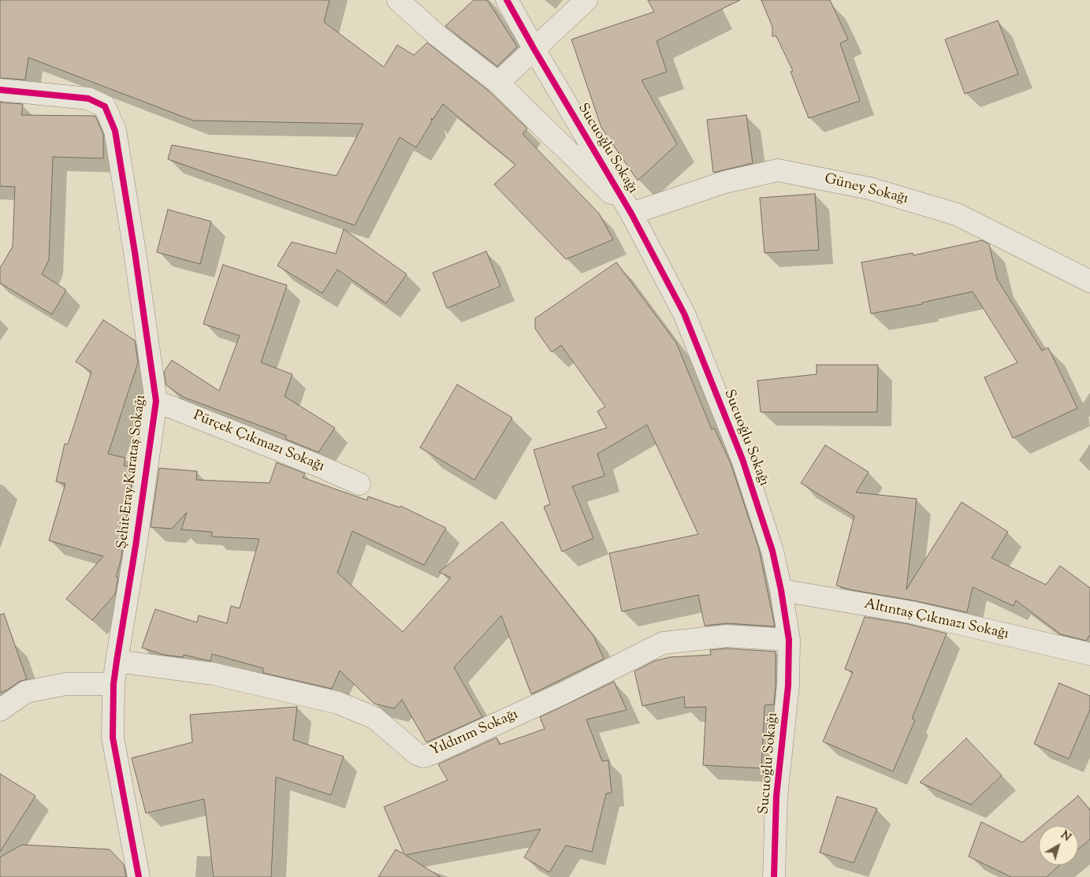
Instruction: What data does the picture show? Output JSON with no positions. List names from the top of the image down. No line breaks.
{"streets":{"street":["Sucuoğlu Sokağı","Güney Sokağı","Pürçek Çıkmazı Sokağı","Şehit Eray Karataş Sokağı","Altıntaş Çıkmazı Sokağı","Yıldırım Sokağı"]},"crossings":[["Sucuoğlu Sokağı","Güney Sokağı"],["Sucuoğlu Sokağı","Altıntaş Çıkmazı Sokağı"],["Sucuoğlu Sokağı","Yıldırım Sokağı"],["Pürçek Çıkmazı Sokağı","Şehit Eray Karataş Sokağı"],["Şehit Eray Karataş Sokağı","Yıldırım Sokağı"]],"north":"top right"}
